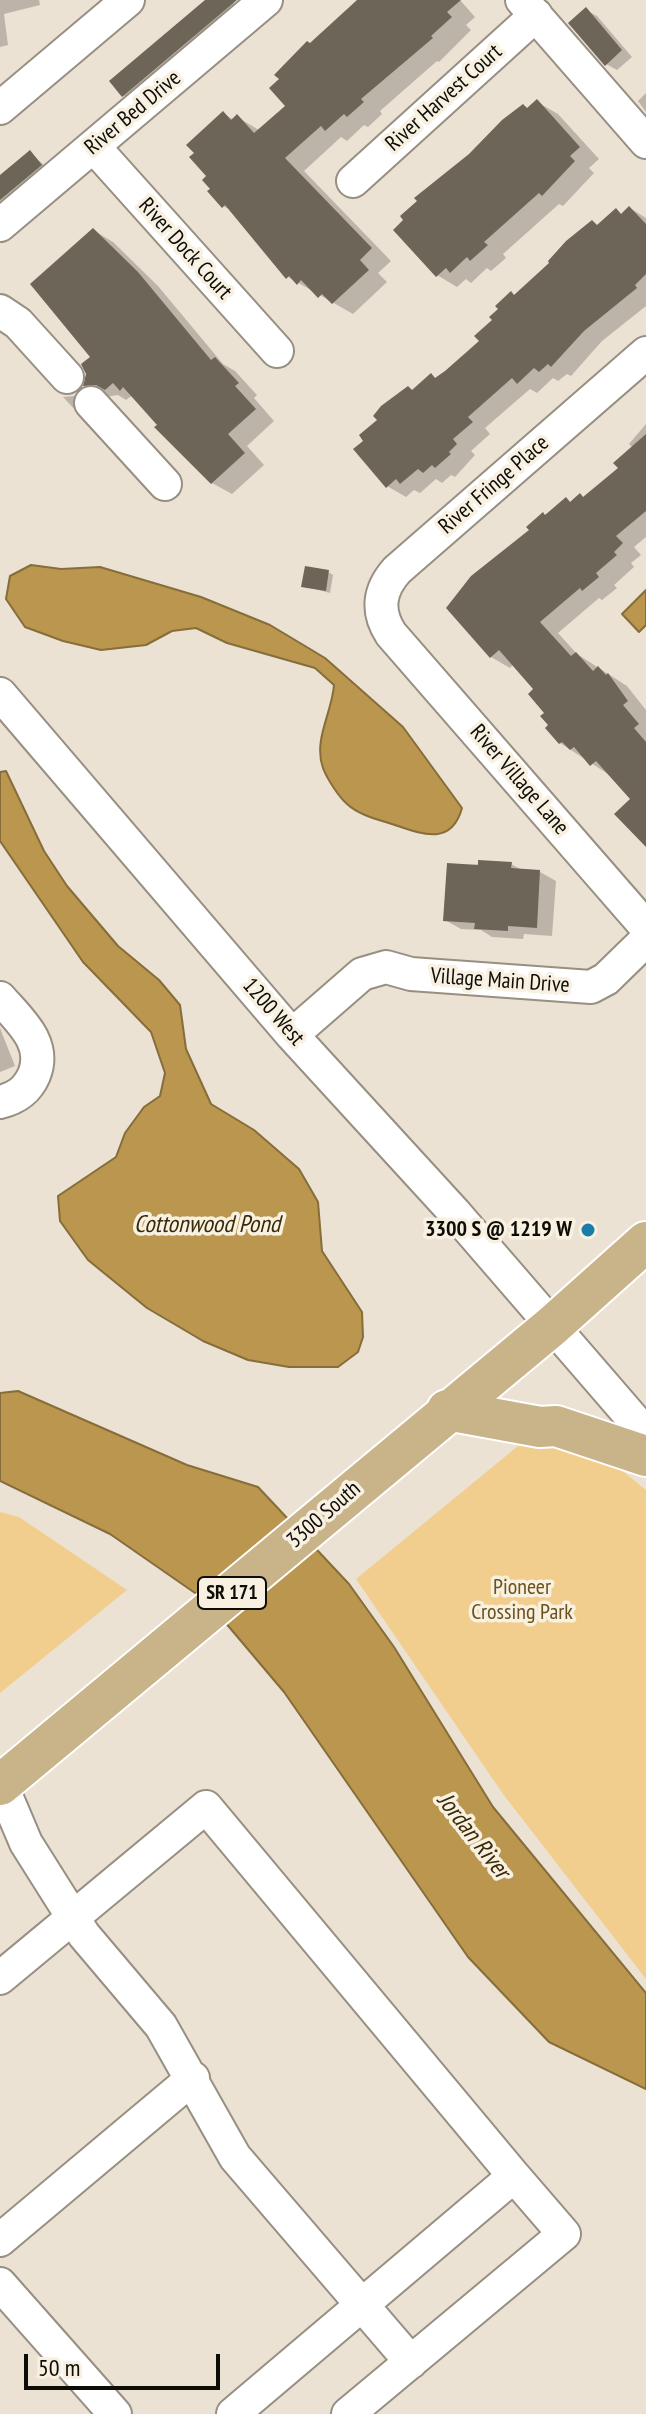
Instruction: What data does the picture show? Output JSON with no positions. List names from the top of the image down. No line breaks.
{"streets":{"main road":["3300 South","SR 171"],"street":["River Harvest Court","River Bed Drive","River Dock Court","River Fringe Place","River Village Lane","Village Main Drive","1200 West"]},"crossings":[["River Bed Drive","River Dock Court"],["River Fringe Place","River Village Lane"],["Village Main Drive","1200 West"],["1200 West","3300 South"]],"water":["Cottonwood Pond","Jordan River"],"parks":["Pioneer Crossing Park"],"places":["3300 S @ 1219 W"],"scale_bar":"50 m"}
